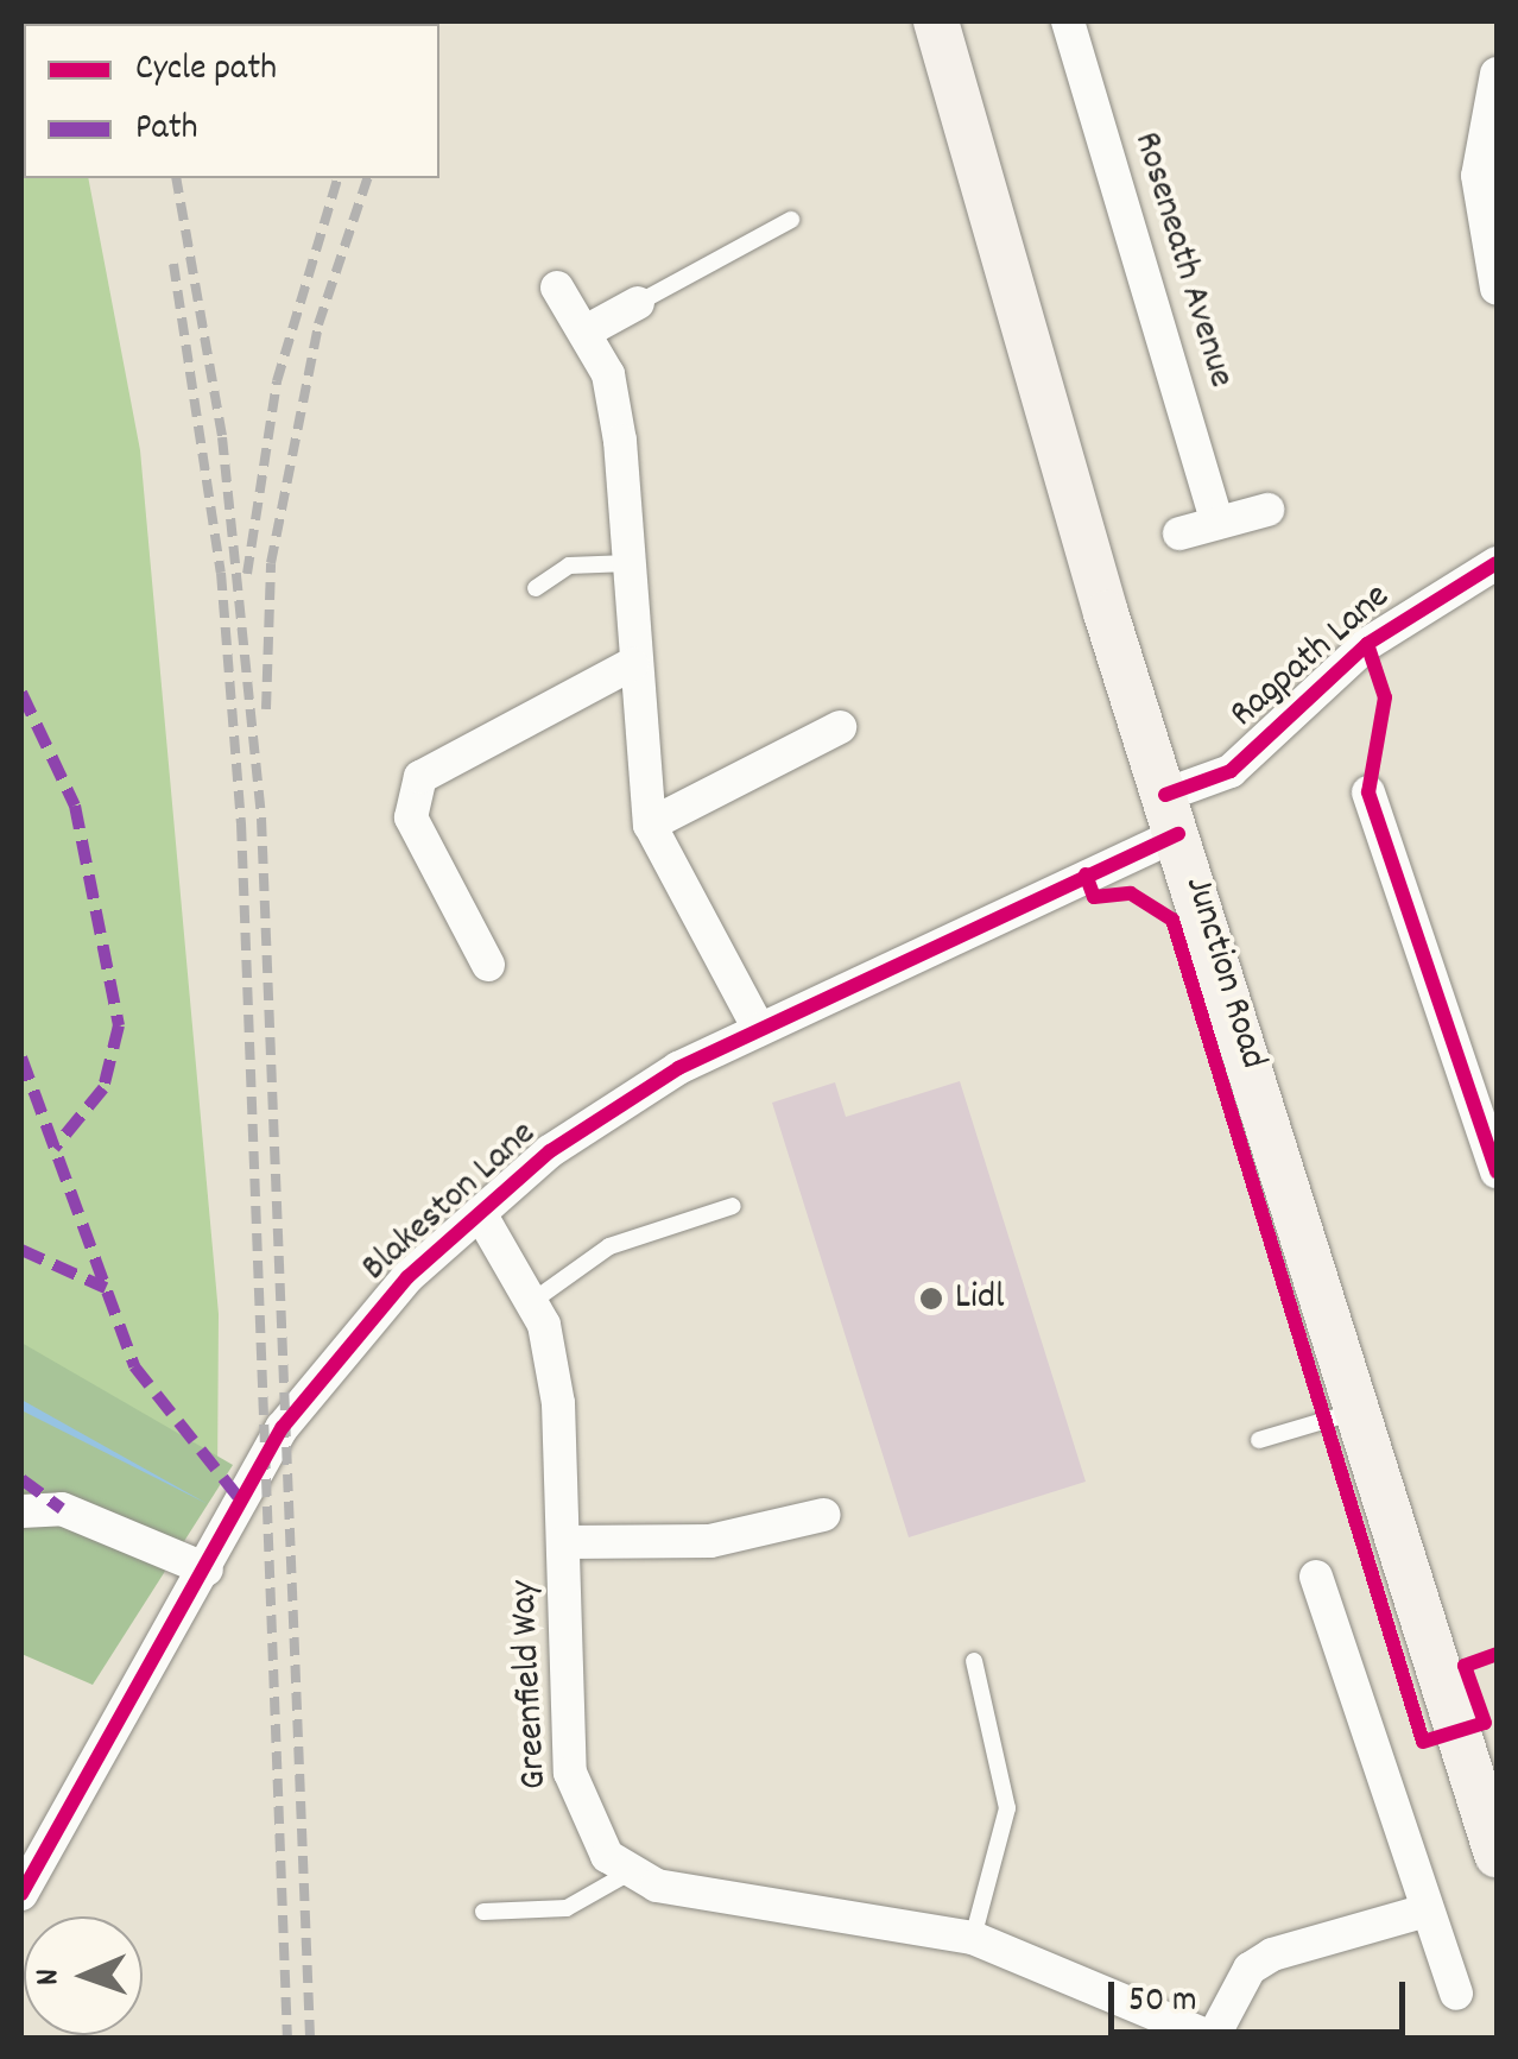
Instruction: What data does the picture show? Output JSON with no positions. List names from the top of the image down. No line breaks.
{"streets":{"main road":["Junction Road"],"street":["Roseneath Avenue","Ragpath Lane","Blakeston Lane","Greenfield Way"]},"crossings":[["Ragpath Lane","Junction Road"],["Ragpath Lane","Blakeston Lane"],["Junction Road","Blakeston Lane"],["Blakeston Lane","Greenfield Way"]],"places":["Lidl"],"legend":["Cycle path","Path"],"scale_bar":"50 m","north":"left"}
